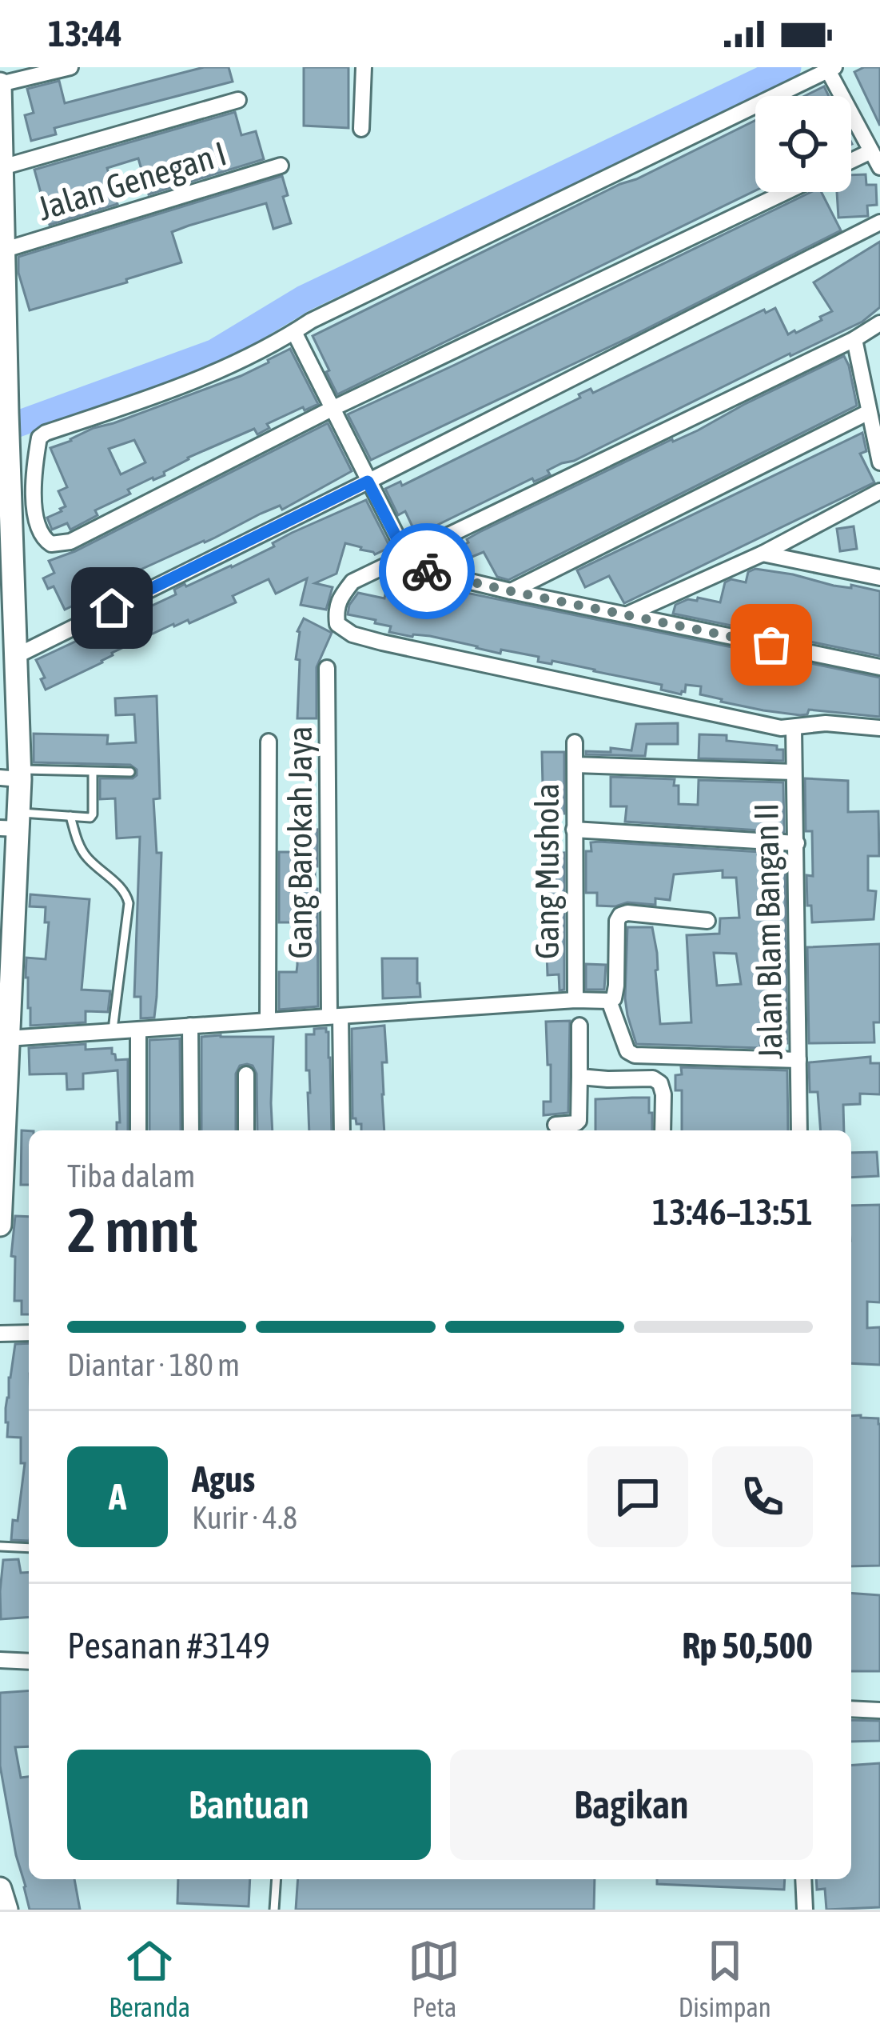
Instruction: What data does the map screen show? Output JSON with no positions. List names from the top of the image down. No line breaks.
{"streets":{"street":["Jalan Genegan I","Gang Barokah Jaya","Gang Mushola","Jalan Blam Bangan II"]},"page":{"status":"13:44","heading":["2 mnt","Tiba dalam","13:46–13:51"],"panel":["Agus","Kurir · 4.8","Pesanan #3149","Rp 50,500"],"bar":"Diantar · 180 m","round":"A","buttons":["Bantuan","Bagikan"],"tabs":["Beranda","Peta","Disimpan"]}}
